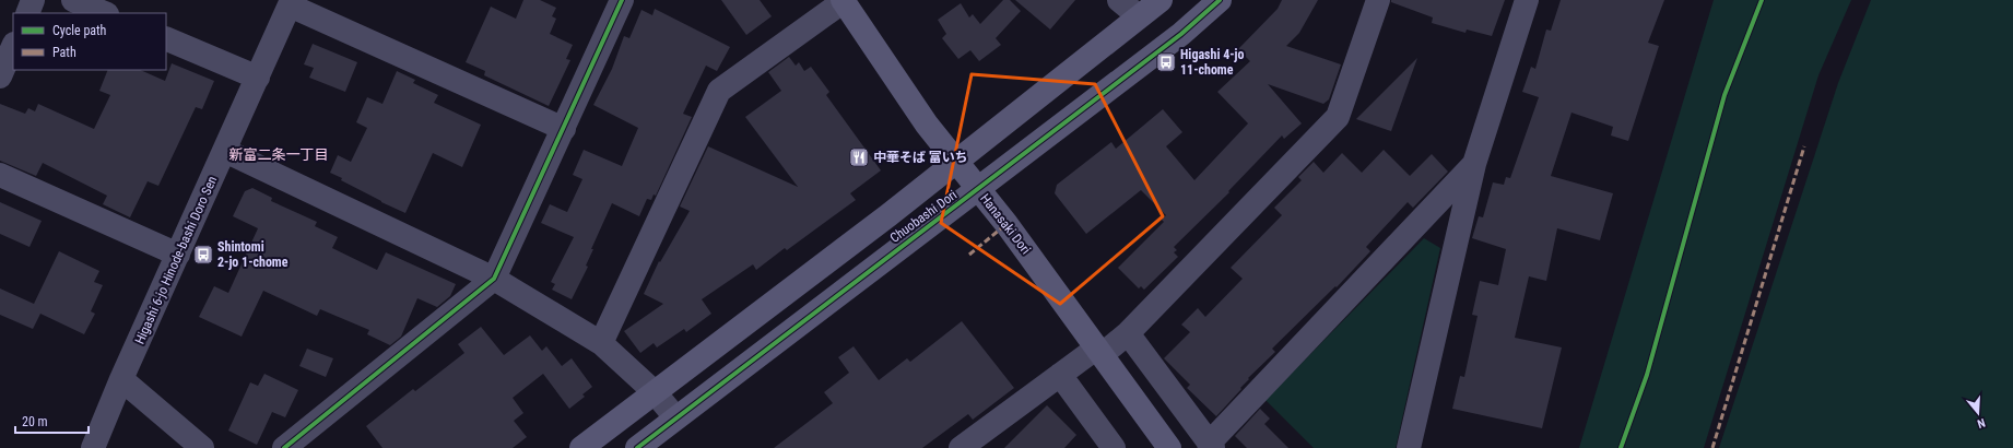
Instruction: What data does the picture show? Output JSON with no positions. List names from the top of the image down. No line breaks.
{"streets":{"street":["Chuobashi Dori","Hanasaki Dori","Higashi 6-jo Hinode-bashi Doro Sen"]},"crossings":[["Chuobashi Dori","Hanasaki Dori"]],"districts":["新富二条一丁目"],"places":{"bus stop":["Higashi 4-jo 11-chome","Shintomi 2-jo 1-chome"],"restaurant":["中華そば 富いち"]},"legend":["Cycle path","Path"],"scale_bar":"20 m","north":"bottom"}
